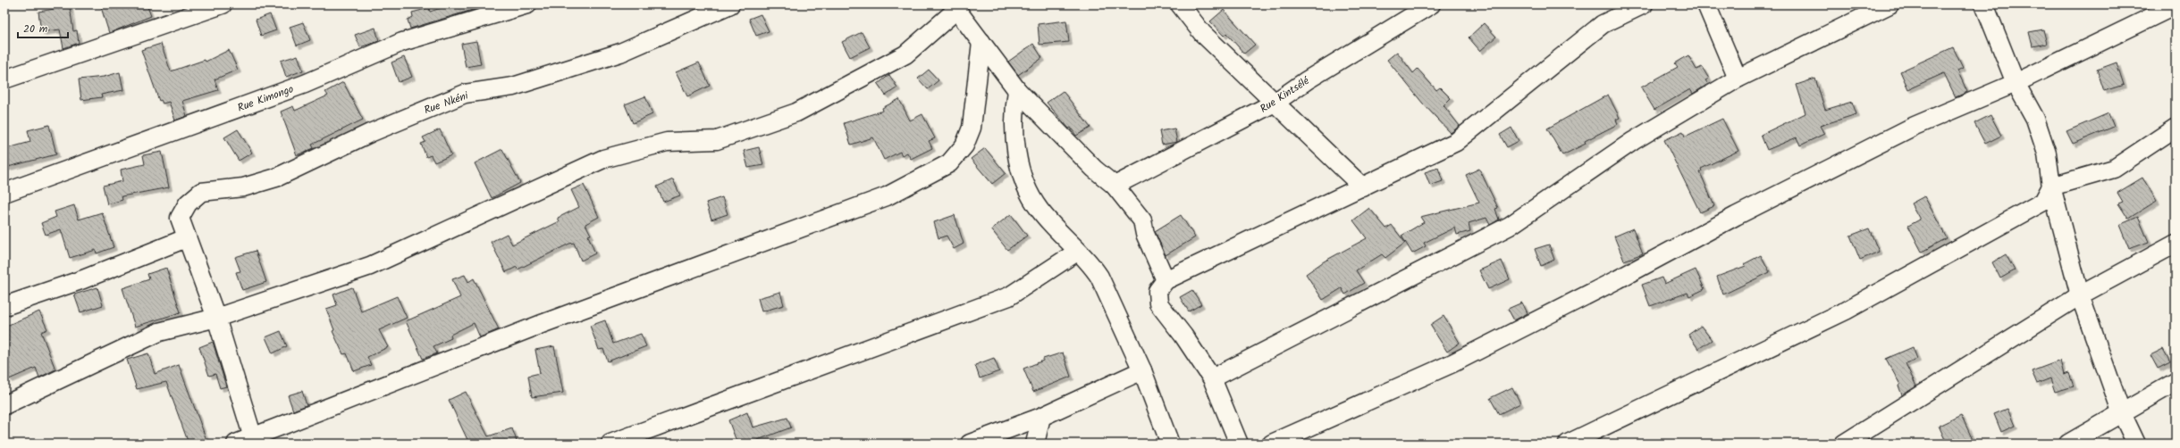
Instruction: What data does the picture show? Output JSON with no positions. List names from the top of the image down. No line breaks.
{"streets":{"street":["Rue Kintsélé","Rue Kimongo","Rue Nkéni"]},"scale_bar":"20 m"}
